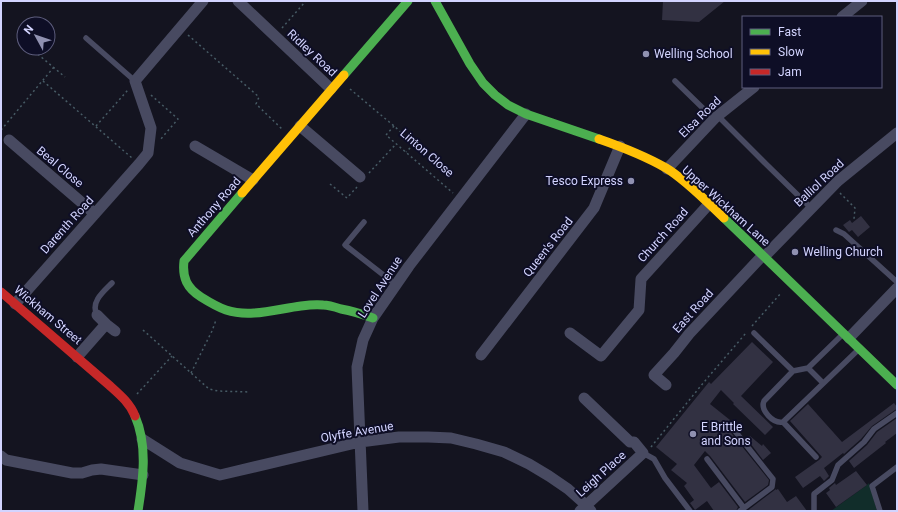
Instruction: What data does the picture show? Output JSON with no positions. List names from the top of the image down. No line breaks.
{"streets":{"street":["Ridley Road","Elsa Road","Beal Close","Balliol Road","Upper Wickham Lane","Anthony Road","Darenth Road","Church Road","Queen's Road","Lovel Avenue","East Road","Wickham Street","Olyffe Avenue","Leigh Place"],"path":["Linton Close"]},"crossings":[["Ridley Road","Anthony Road"],["Elsa Road","Upper Wickham Lane"],["Linton Close","Anthony Road"],["Linton Close","Lovel Avenue"],["Beal Close","Darenth Road"],["Balliol Road","Upper Wickham Lane"],["Balliol Road","East Road"],["Upper Wickham Lane","Church Road"],["Upper Wickham Lane","Queen's Road"],["Upper Wickham Lane","Lovel Avenue"],["Upper Wickham Lane","East Road"],["Anthony Road","Lovel Avenue"],["Darenth Road","Wickham Street"],["Lovel Avenue","Olyffe Avenue"],["Wickham Street","Olyffe Avenue"],["Olyffe Avenue","Leigh Place"]],"places":["Welling School","Tesco Express","Welling Church","E Brittle and Sons"],"legend":["Fast","Slow","Jam"],"north":"top left"}
